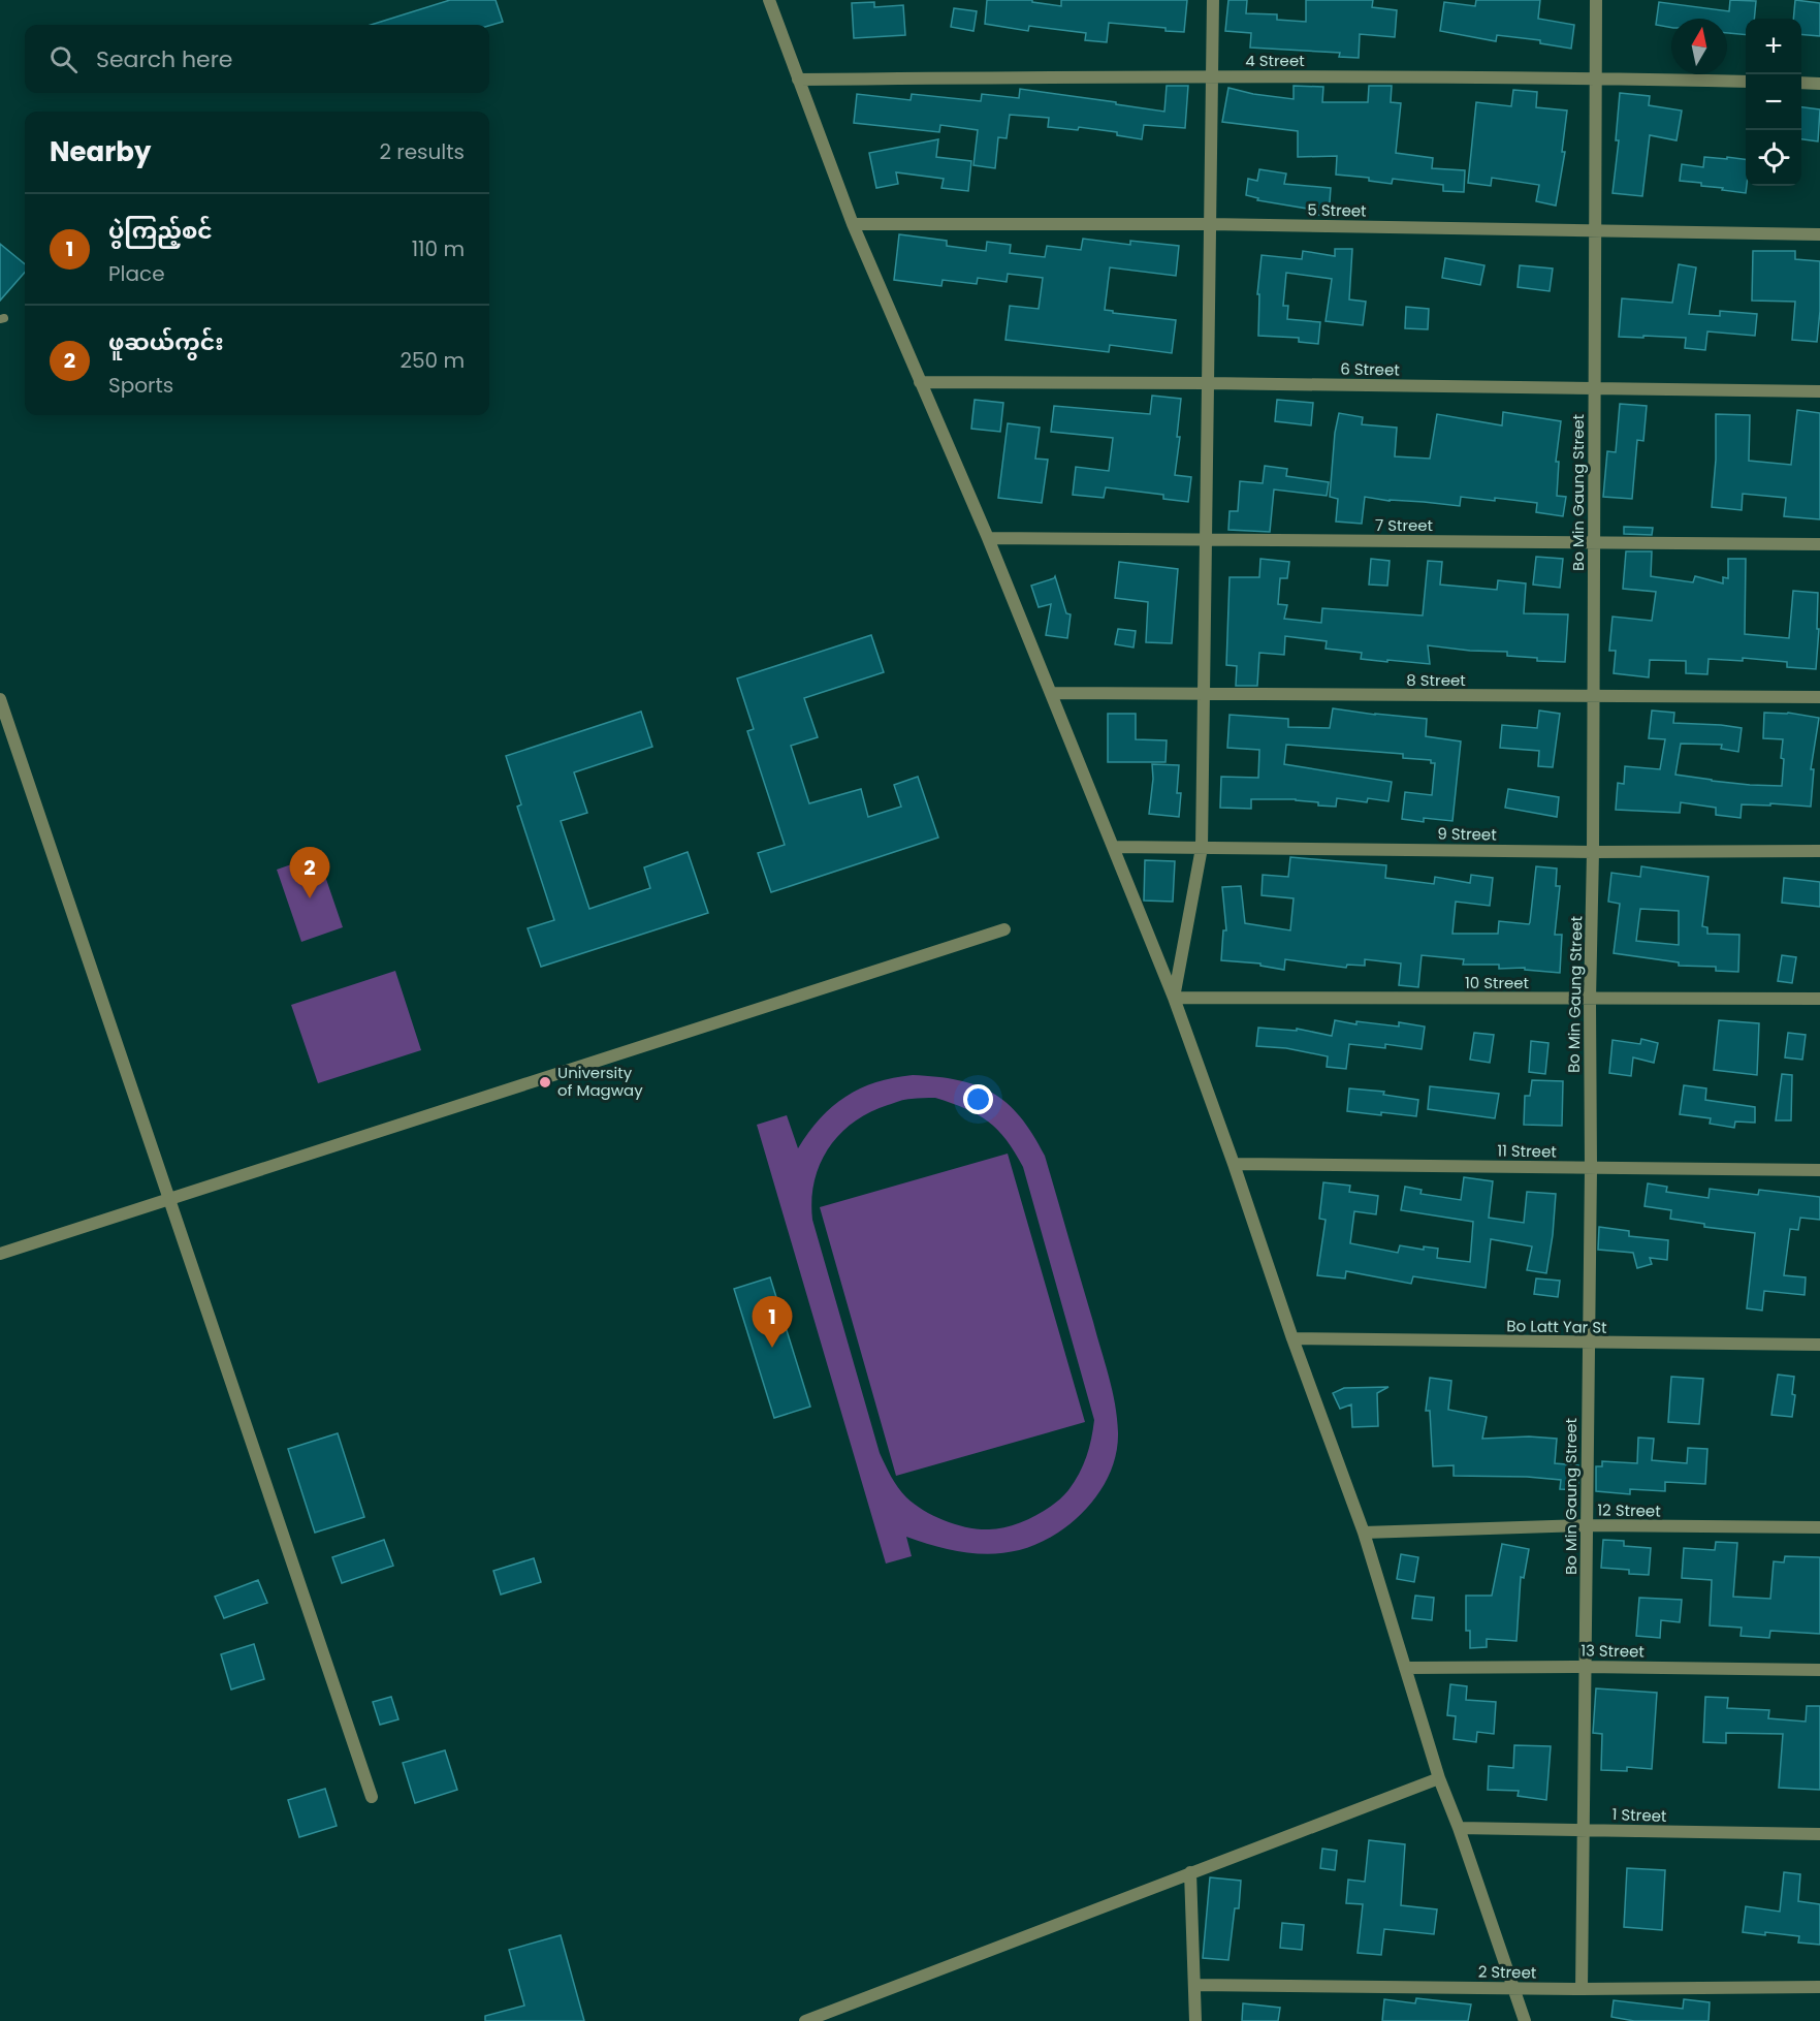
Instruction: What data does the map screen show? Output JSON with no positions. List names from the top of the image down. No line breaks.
{"streets":{"street":["4 Street","5 Street","6 Street","Bo Min Gaung Street","7 Street","8 Street","9 Street","10 Street","11 Street","Bo Latt Yar St","12 Street","13 Street","1 Street","2 Street"]},"crossings":[["4 Street","Bo Min Gaung Street"],["5 Street","Bo Min Gaung Street"],["6 Street","Bo Min Gaung Street"],["Bo Min Gaung Street","7 Street"],["Bo Min Gaung Street","8 Street"],["Bo Min Gaung Street","9 Street"],["Bo Min Gaung Street","10 Street"],["Bo Min Gaung Street","11 Street"],["Bo Min Gaung Street","Bo Latt Yar St"],["Bo Min Gaung Street","12 Street"],["Bo Min Gaung Street","13 Street"],["Bo Min Gaung Street","1 Street"],["Bo Min Gaung Street","2 Street"]],"places":["University of Magway"],"north":"top","page":{"map_buttons":["+","−"],"search":"Search here","heading":["Nearby","2 results"],"list":[{"mark":"1","name":"ပွဲကြည့်စင်","note":"Place","value":"110 m"},{"mark":"2","name":"ဖူဆယ်ကွင်း","note":"Sports","value":"250 m"}],"pins":["2","1"]}}
